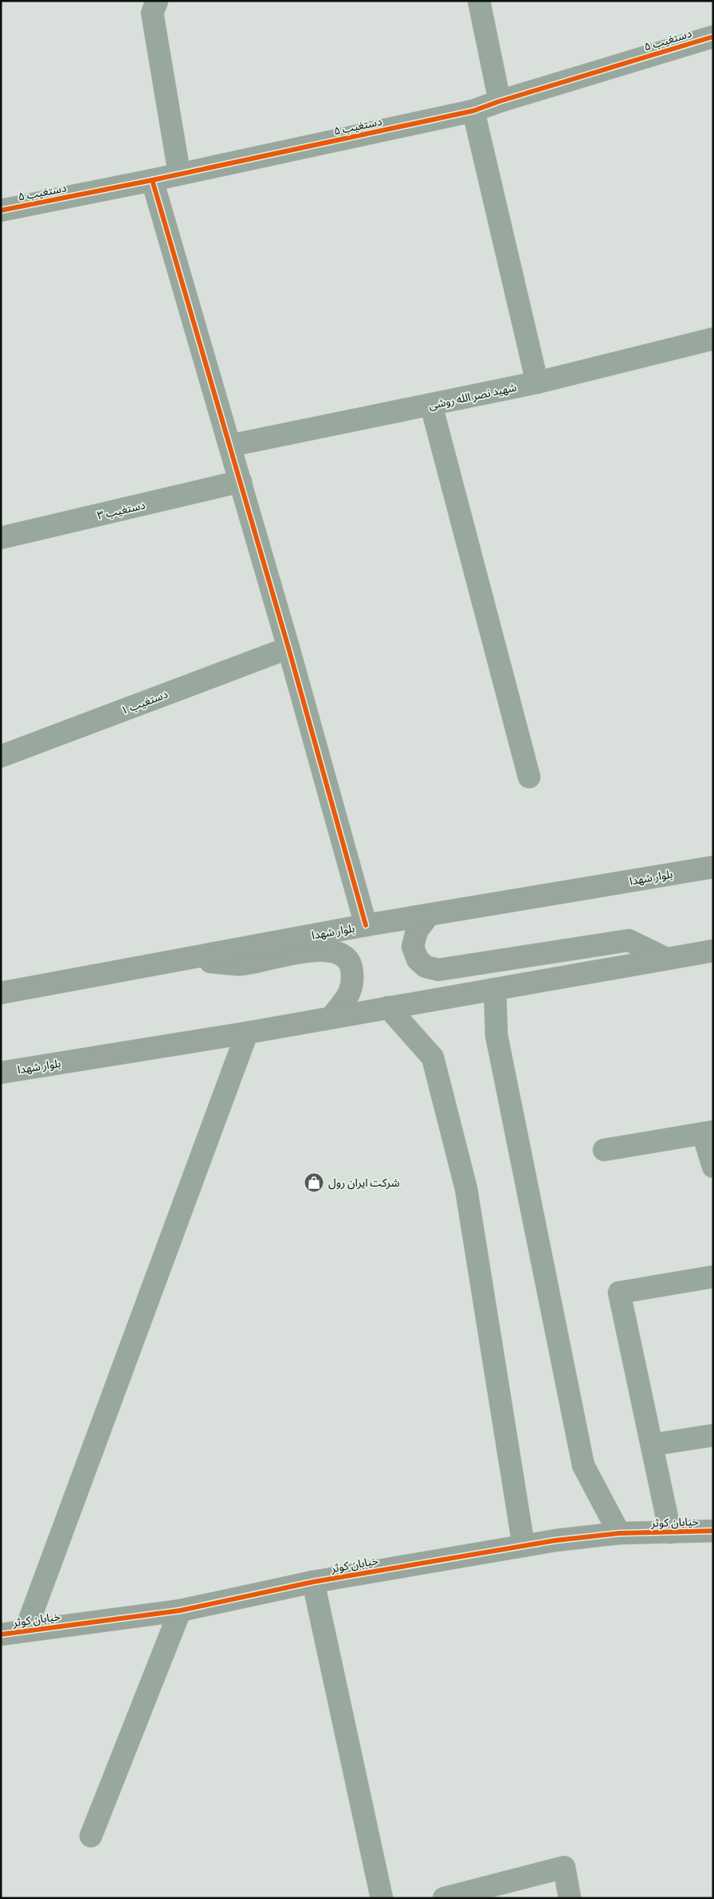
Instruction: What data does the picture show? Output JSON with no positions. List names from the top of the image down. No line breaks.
{"streets":{"main road":["بلوار شهدا","خیابان کوثر"],"street":["دستغیب ۵","شهید نصر الله روشی","دستغیب ۳","دستغیب ۱"]},"places":{"shop":["شرکت ایران رول"]}}
